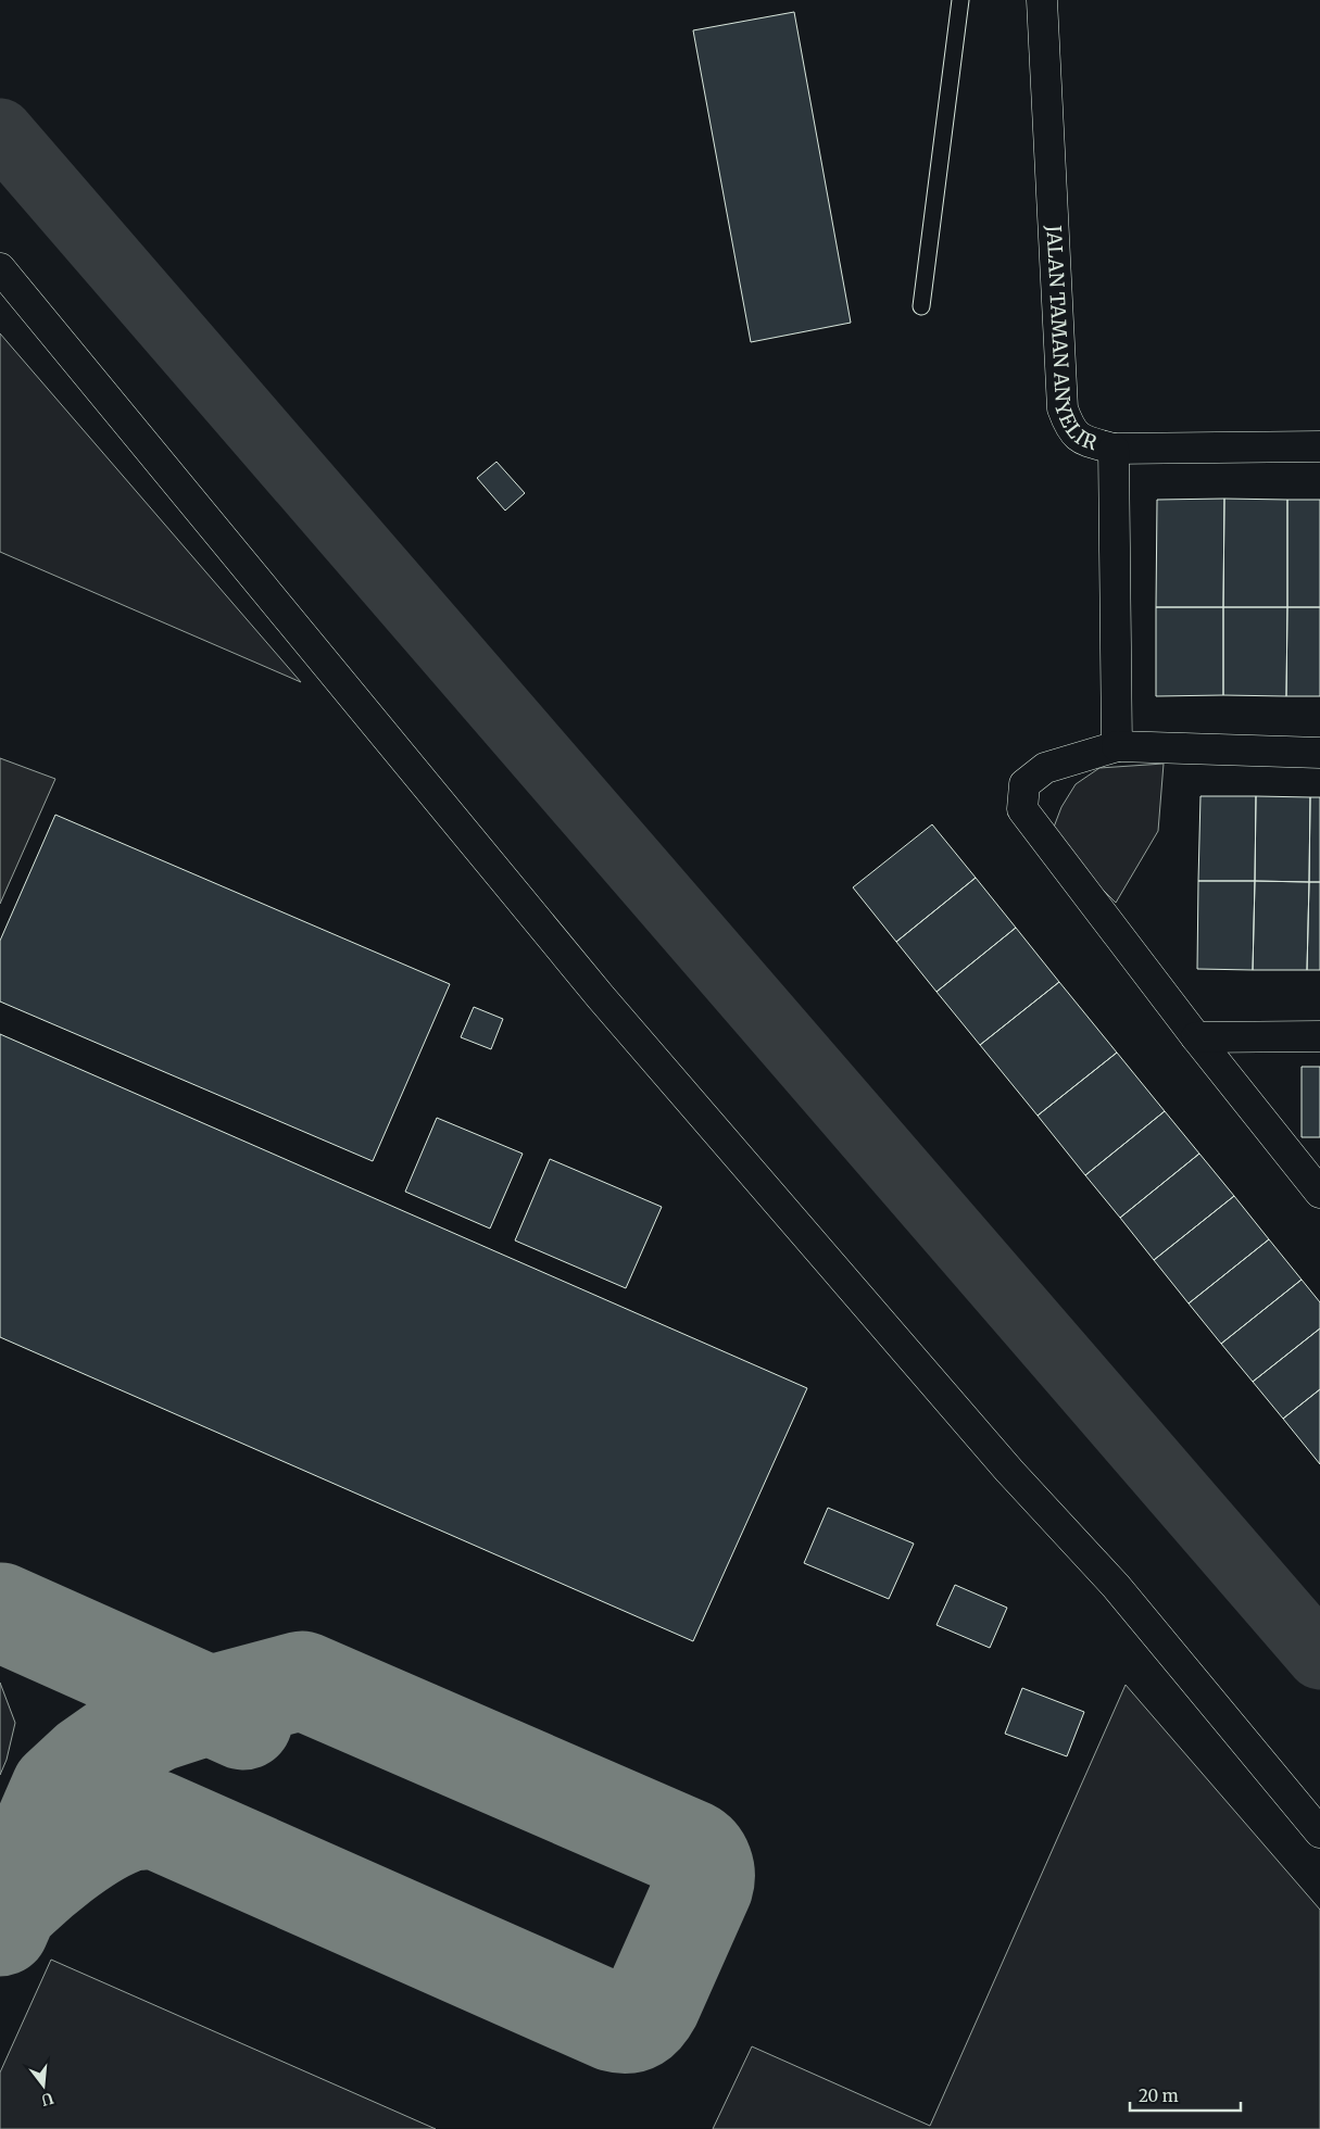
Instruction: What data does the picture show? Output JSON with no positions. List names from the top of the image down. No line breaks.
{"streets":{"street":["JALAN TAMAN ANYELIR"]},"scale_bar":"20 m","north":"bottom"}
